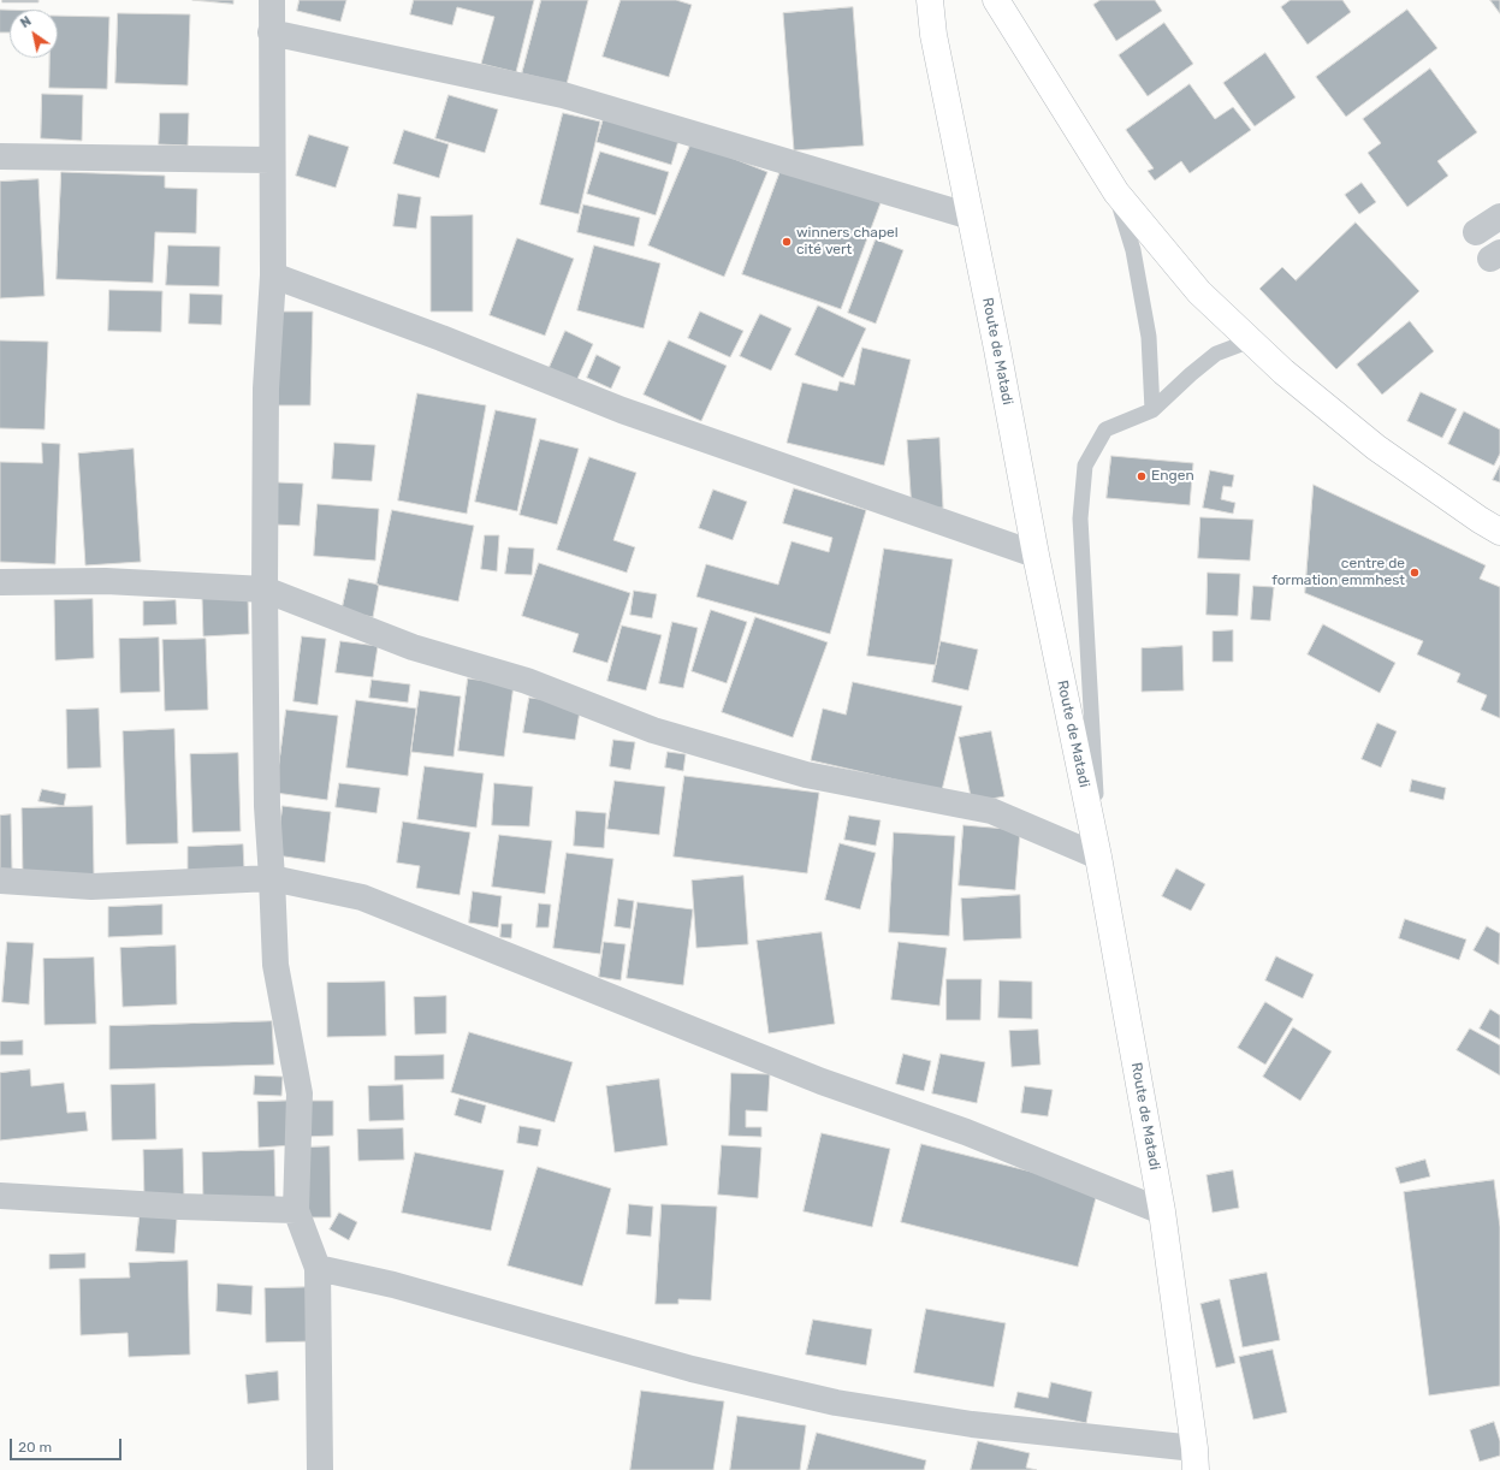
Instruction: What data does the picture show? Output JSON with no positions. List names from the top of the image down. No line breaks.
{"streets":{"highway":["Route de Matadi"]},"places":["winners chapel cité vert","Engen","centre de formation emmhest"],"scale_bar":"20 m","north":"top left"}
